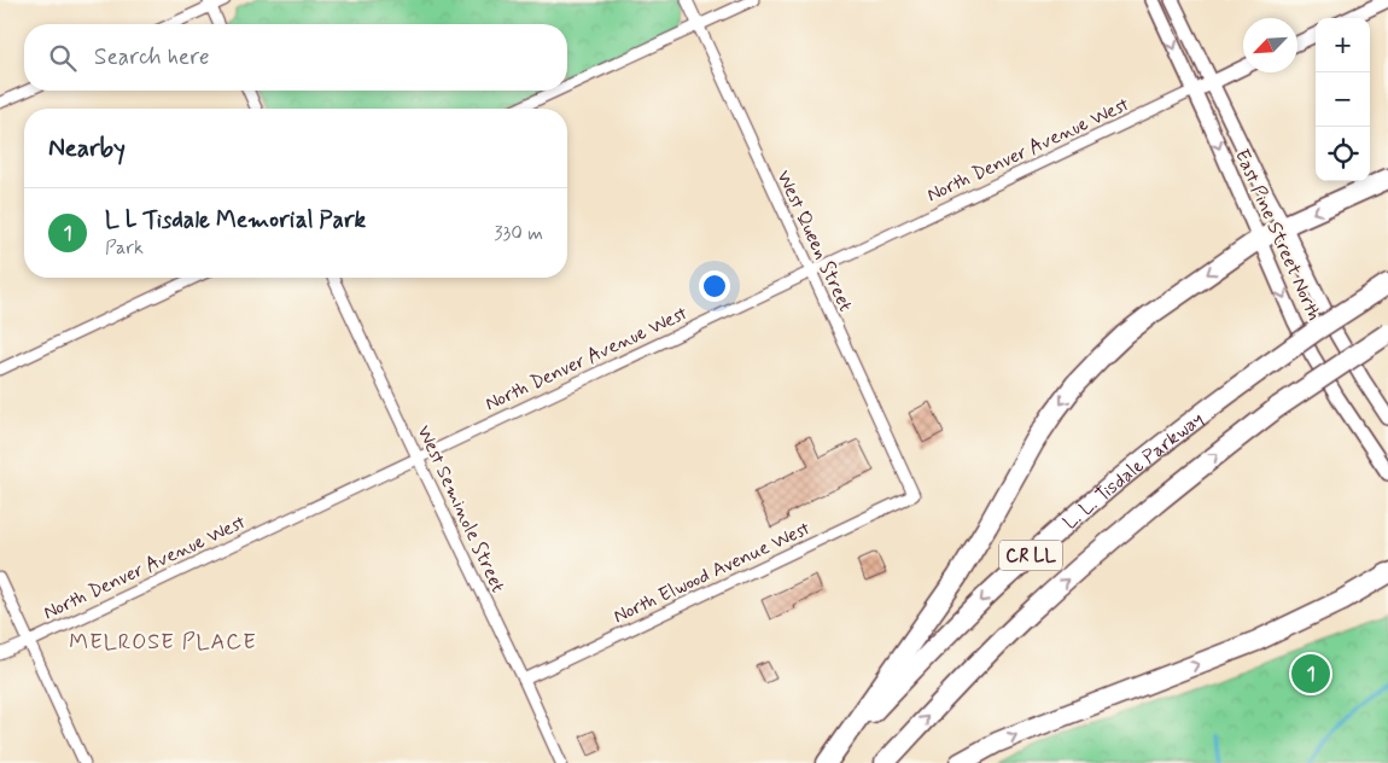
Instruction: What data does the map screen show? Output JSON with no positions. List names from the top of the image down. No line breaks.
{"streets":{"highway":["L. L. Tisdale Parkway","CR LL"],"street":["North Denver Avenue West","East Pine Street North","West Queen Street","West Seminole Street","North Elwood Avenue West"]},"crossings":[["North Denver Avenue West","East Pine Street North"],["North Denver Avenue West","West Queen Street"],["North Denver Avenue West","West Seminole Street"],["West Queen Street","North Elwood Avenue West"],["West Seminole Street","North Elwood Avenue West"]],"districts":["MELROSE PLACE"],"north":"bottom left","page":{"map_buttons":["+","−"],"search":"Search here","heading":"Nearby","list":[{"mark":"1","name":"L L Tisdale Memorial Park","note":"Park","value":"330 m"}],"pins":"1"}}
